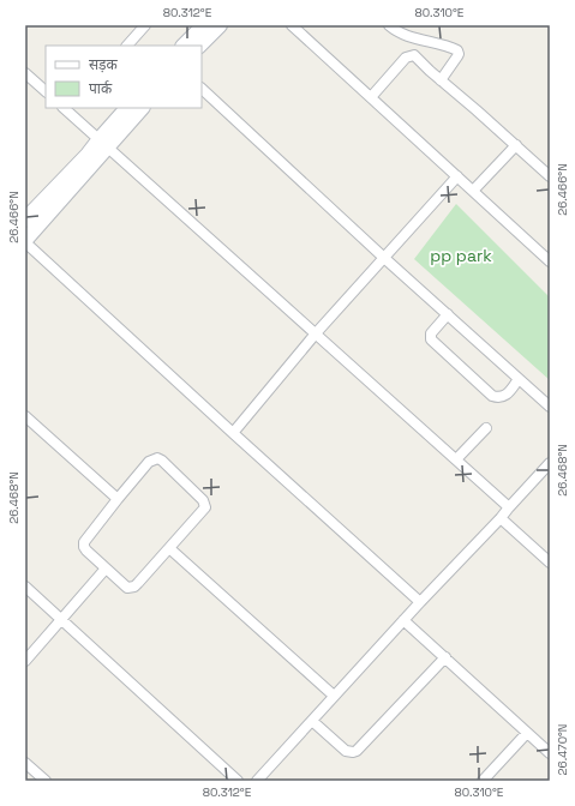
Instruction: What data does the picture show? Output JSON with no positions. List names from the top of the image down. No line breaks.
{"parks":["pp park"],"legend":["सड़क","पार्क"],"coordinates":["80.312°E","80.310°E","26.466°N","26.468°N","26.470°N"]}
